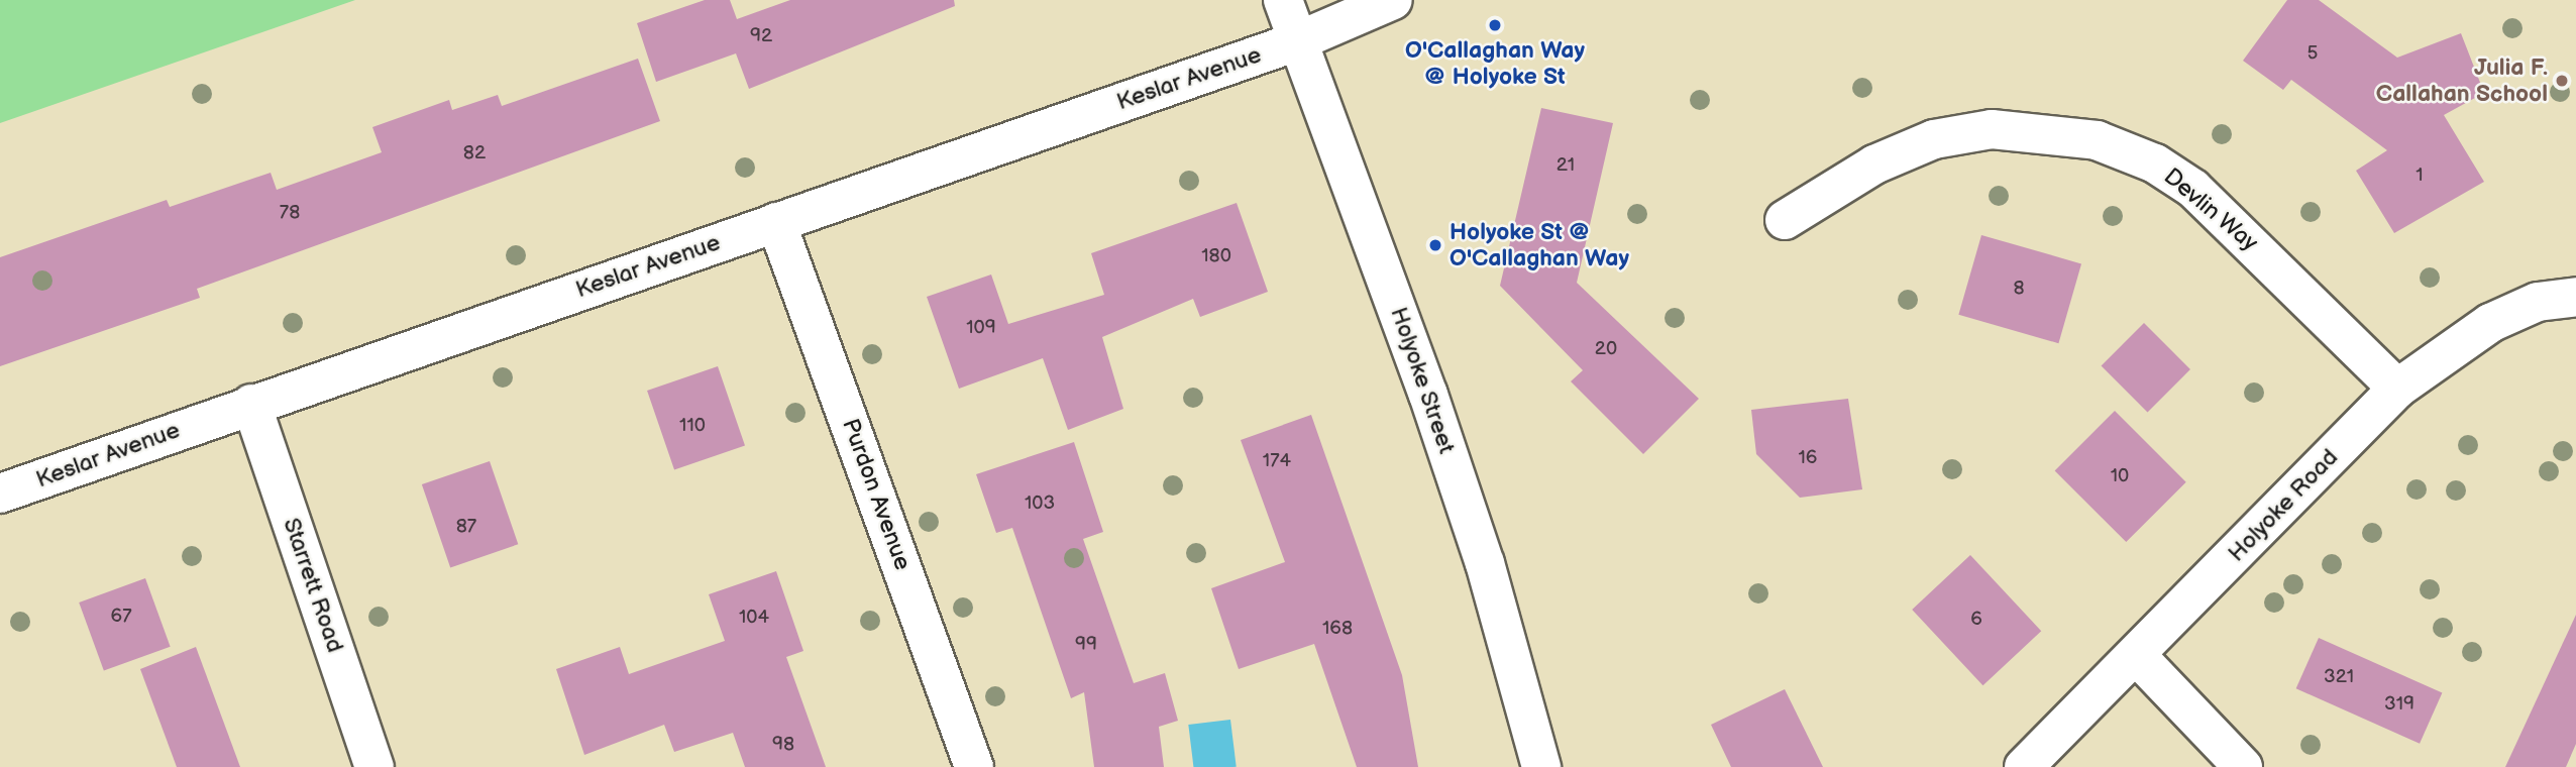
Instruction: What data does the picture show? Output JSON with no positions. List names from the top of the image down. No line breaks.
{"streets":{"street":["Keslar Avenue","Devlin Way","Holyoke Street","Purdon Avenue","Holyoke Road","Starrett Road"]},"crossings":[["Keslar Avenue","Holyoke Street"],["Keslar Avenue","Purdon Avenue"],["Keslar Avenue","Starrett Road"],["Devlin Way","Holyoke Road"]],"places":["O'Callaghan Way @ Holyoke St","Julia F. Callahan School","Holyoke St @ O'Callaghan Way"],"house_numbers":["92","5","82","21","1","78","180","8","109","20","110","16","174","10","103","87","67","104","6","168","99","321","319","98"]}
